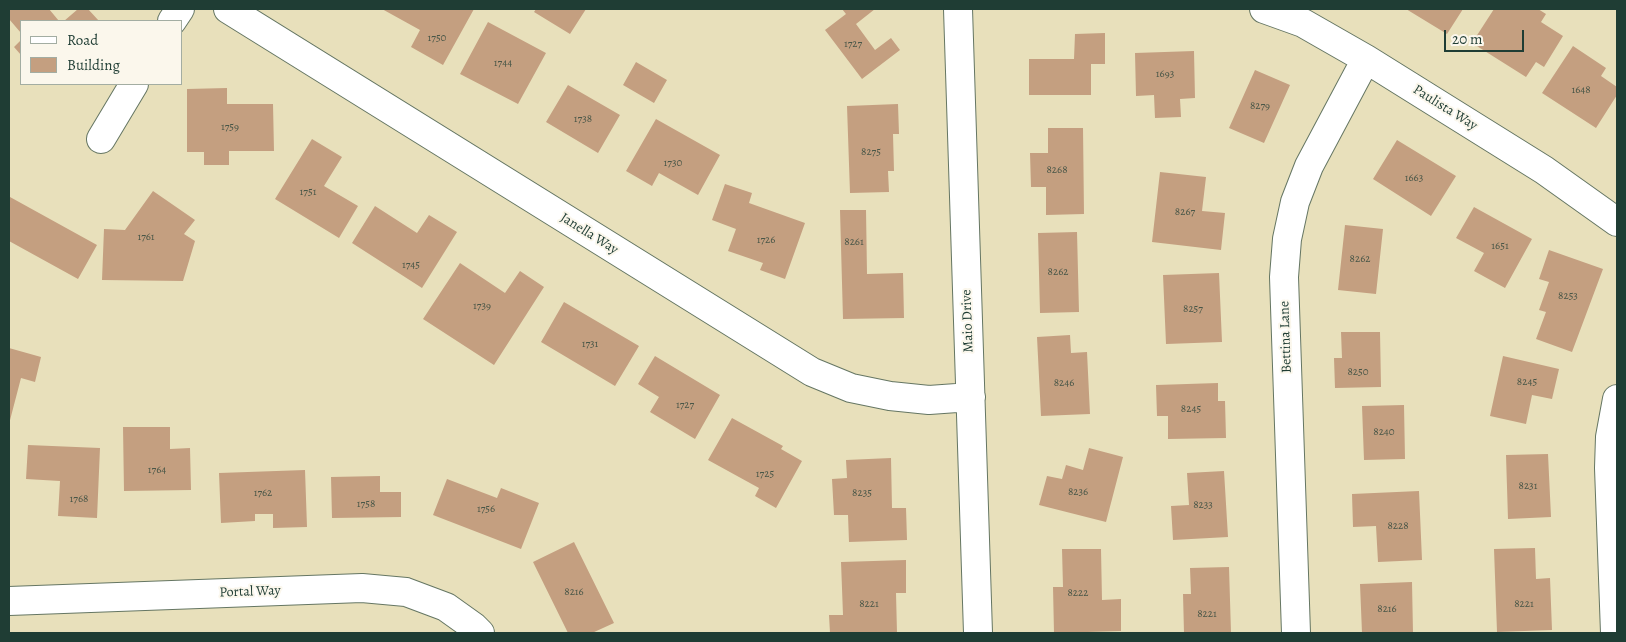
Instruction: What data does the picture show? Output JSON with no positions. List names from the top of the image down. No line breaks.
{"streets":{"street":["Paulista Way","Janella Way","Maio Drive","Bettina Lane","Portal Way"]},"crossings":[["Paulista Way","Bettina Lane"],["Janella Way","Maio Drive"]],"house_numbers":["1750","1727","1744","1693","1648","8279","1738","1759","8275","1730","8268","1663","1751","8267","1761","1726","8261","1651","8262","1745","8262","8253","1739","8257","1731","8250","8245","8246","1727","8245","8240","1764","1725","8231","8236","1762","8235","1768","1758","8233","1756","8228","8216","8222","8221","8221","8216","8221"],"legend":["Road","Building"],"scale_bar":"20 m"}
